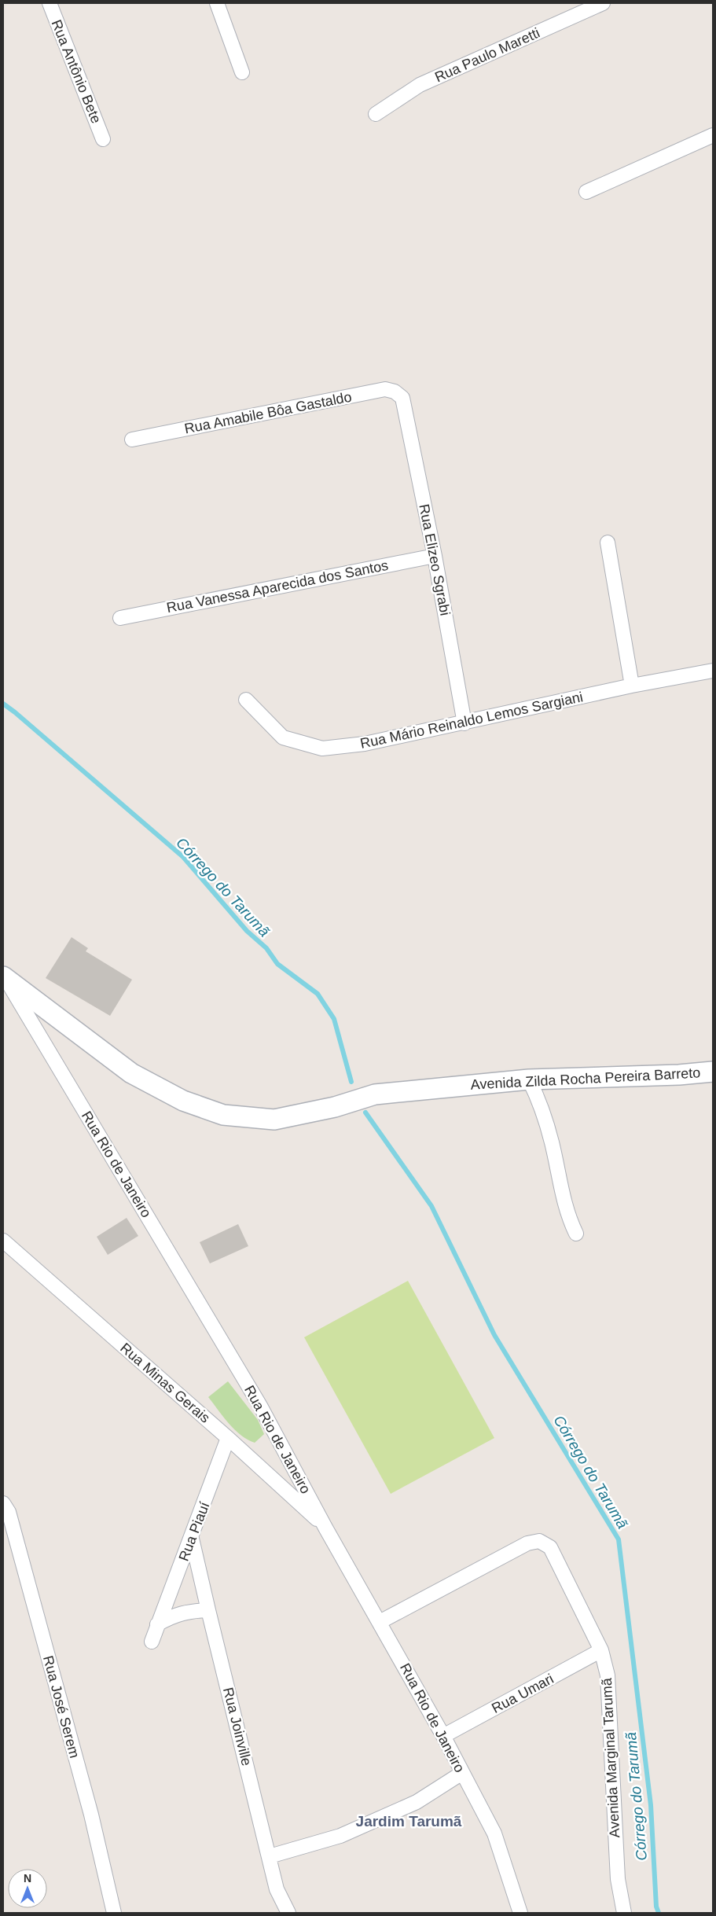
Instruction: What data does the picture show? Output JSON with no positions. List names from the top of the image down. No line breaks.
{"streets":{"street":["Rua Paulo Maretti","Rua Antônio Bete","Rua Amabile Bôa Gastaldo","Rua Elizeo Sgrabi","Rua Vanessa Aparecida dos Santos","Rua Mário Reinaldo Lemos Sargiani","Avenida Zilda Rocha Pereira Barreto","Rua Rio de Janeiro","Rua Minas Gerais","Rua Piauí","Rua Umari","Rua José Serem","Rua Joinville","Avenida Marginal Tarumã"]},"crossings":[["Rua Amabile Bôa Gastaldo","Rua Elizeo Sgrabi"],["Rua Elizeo Sgrabi","Rua Vanessa Aparecida dos Santos"],["Rua Elizeo Sgrabi","Rua Mário Reinaldo Lemos Sargiani"],["Avenida Zilda Rocha Pereira Barreto","Rua Rio de Janeiro"],["Rua Rio de Janeiro","Rua Minas Gerais"],["Rua Rio de Janeiro","Rua Umari"],["Rua Rio de Janeiro","Avenida Marginal Tarumã"],["Rua Minas Gerais","Rua Piauí"],["Rua Piauí","Rua Joinville"],["Rua Umari","Avenida Marginal Tarumã"]],"districts":["Jardim Tarumã"],"water":["Córrego do Tarumã"],"north":"top"}
